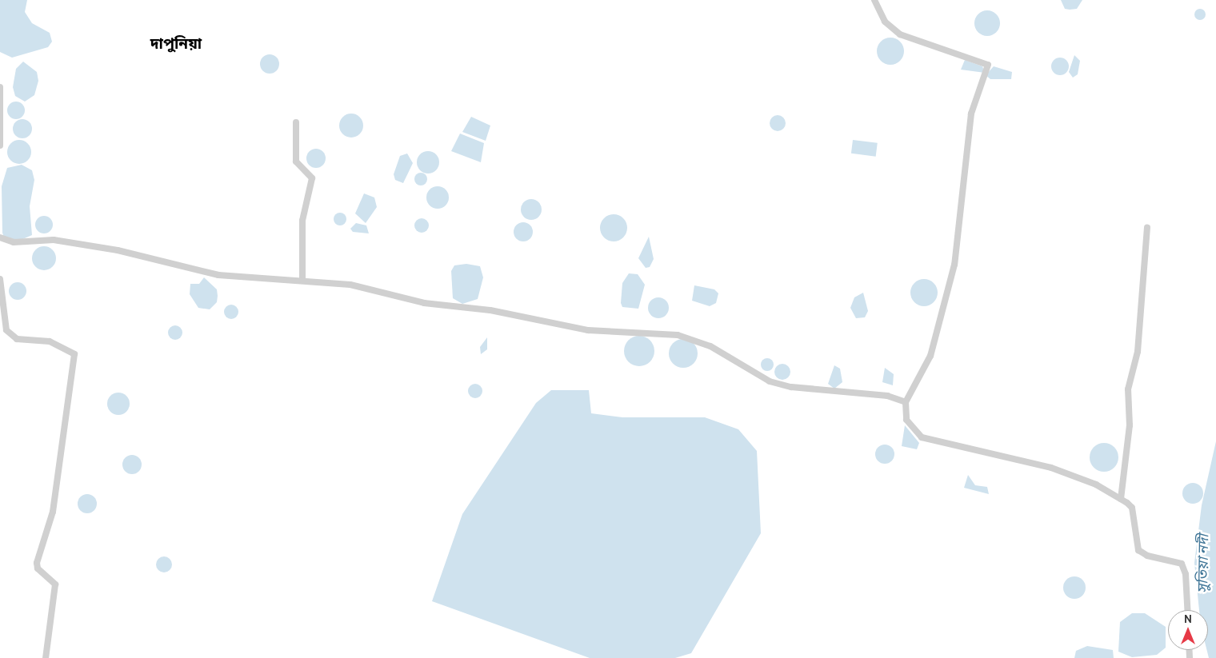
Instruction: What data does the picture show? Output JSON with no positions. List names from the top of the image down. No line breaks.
{"districts":["দাপুনিয়া"],"water":["সুতিয়া নদী"],"north":"top"}
